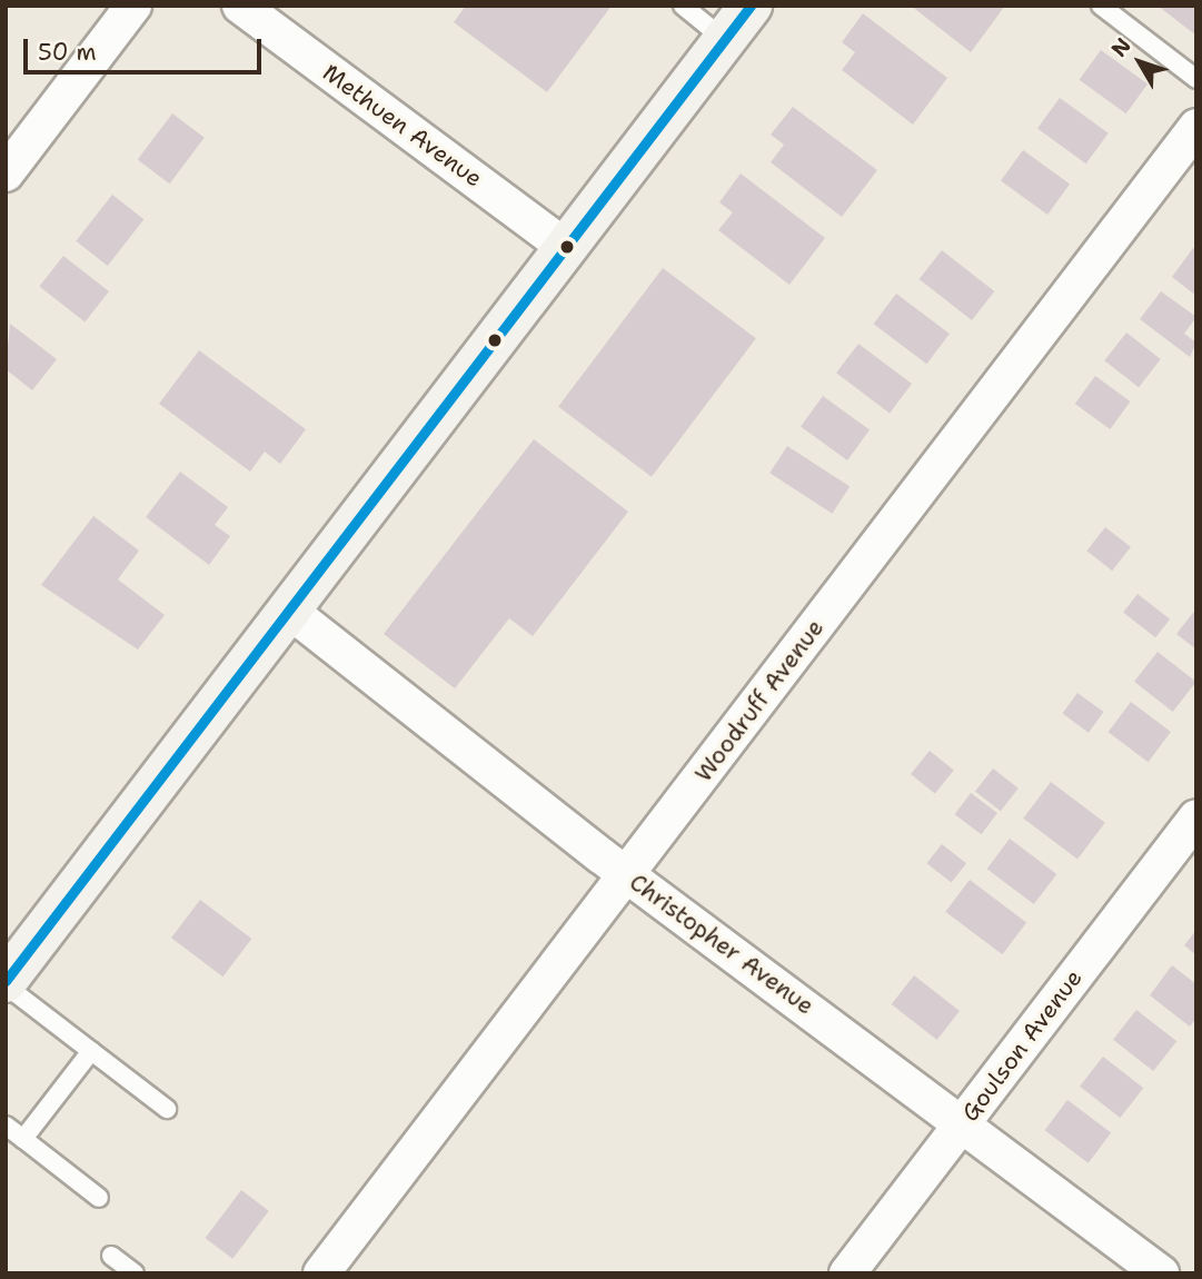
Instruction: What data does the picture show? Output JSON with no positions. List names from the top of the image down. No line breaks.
{"streets":{"street":["Methuen Avenue","Woodruff Avenue","Christopher Avenue","Goulson Avenue"]},"crossings":[["Woodruff Avenue","Christopher Avenue"],["Christopher Avenue","Goulson Avenue"]],"scale_bar":"50 m","north":"top left"}
